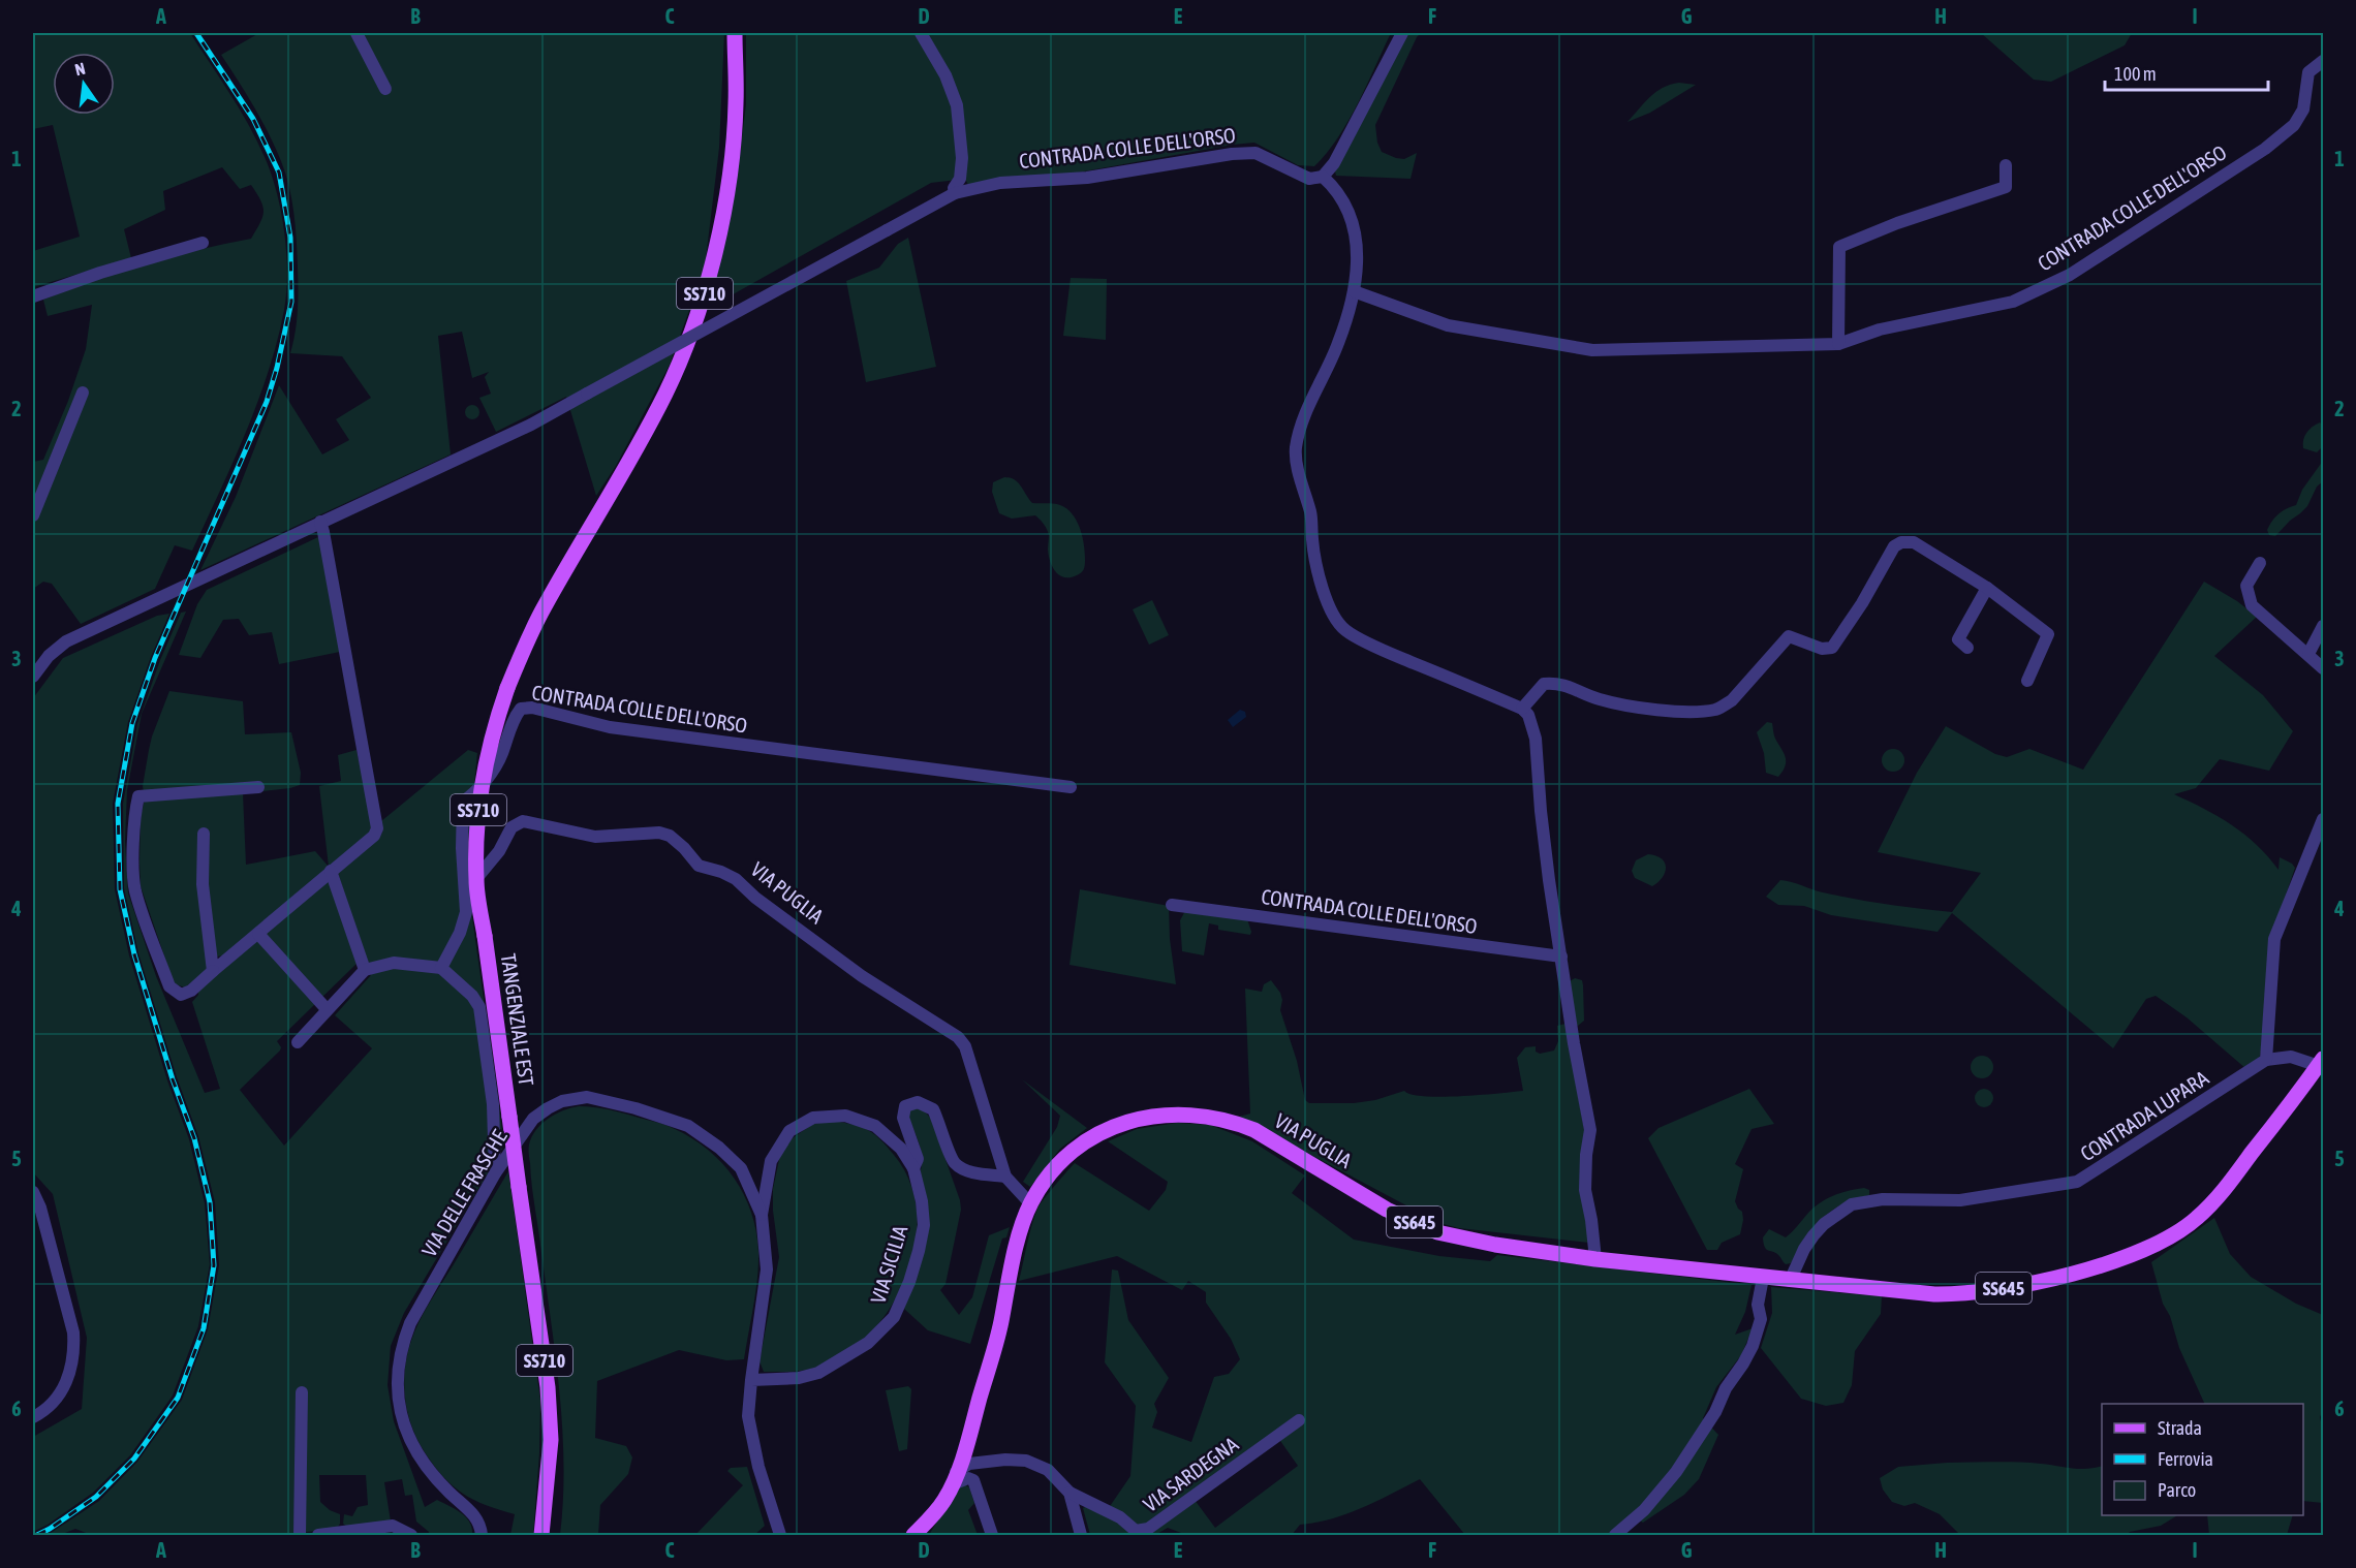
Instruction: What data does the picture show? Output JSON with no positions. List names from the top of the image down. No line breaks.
{"streets":{"main road":["SS710","VIA PUGLIA","TANGENZIALE EST","SS645"],"street":["CONTRADA COLLE DELL'ORSO","CONTRADA LUPARA","VIA DELLE FRASCHE","VIA SICILIA","VIA SARDEGNA"]},"crossings":[["CONTRADA COLLE DELL'ORSO","VIA PUGLIA"],["VIA PUGLIA","SS645"],["VIA PUGLIA","VIA SARDEGNA"],["CONTRADA LUPARA","SS645"],["VIA DELLE FRASCHE","VIA SICILIA"]],"legend":["Strada","Ferrovia","Parco"],"scale_bar":"100 m","north":"top","grid":{"columns":["A","B","C","D","E","F","G","H","I"],"rows":["1","2","3","4","5","6"]}}
